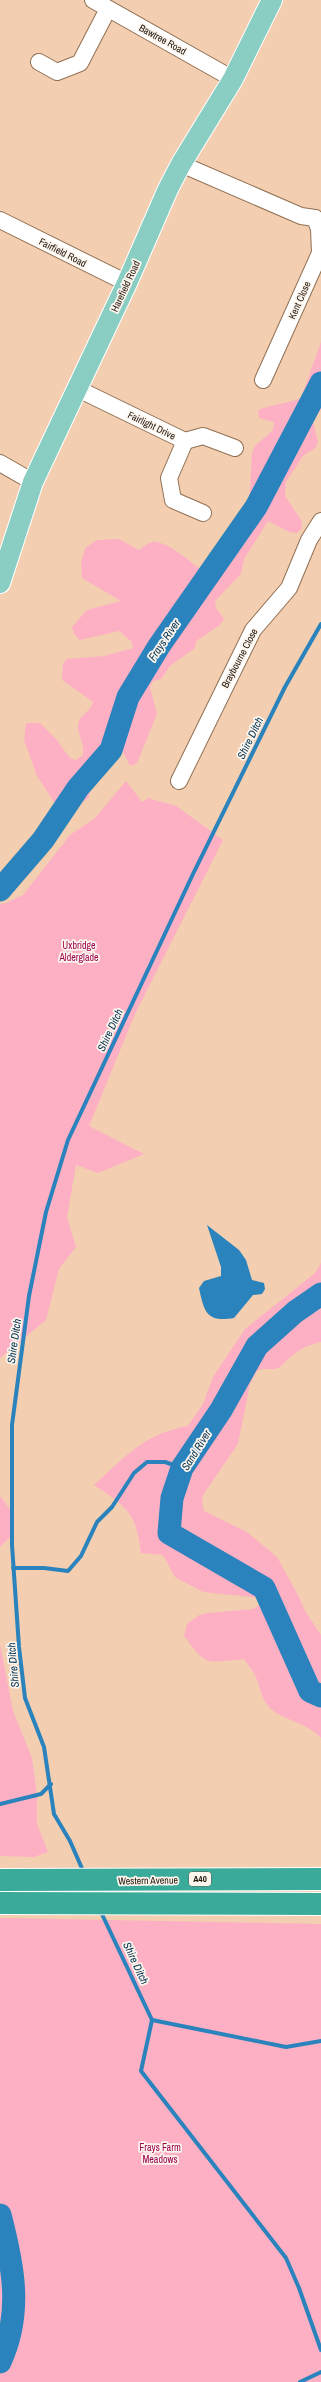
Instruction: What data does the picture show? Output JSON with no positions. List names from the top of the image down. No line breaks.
{"streets":{"highway":["A40","Western Avenue"],"main road":["Harefield Road"],"street":["Bawtree Road","Fairfield Road","Kent Close","Fairlight Drive","Braybourne Close"]},"crossings":[["Bawtree Road","Harefield Road"],["Fairfield Road","Harefield Road"],["Harefield Road","Fairlight Drive"]],"water":["Frays River","Shire Ditch","Sand River"],"parks":["Uxbridge Alderglade","Frays Farm Meadows"]}
